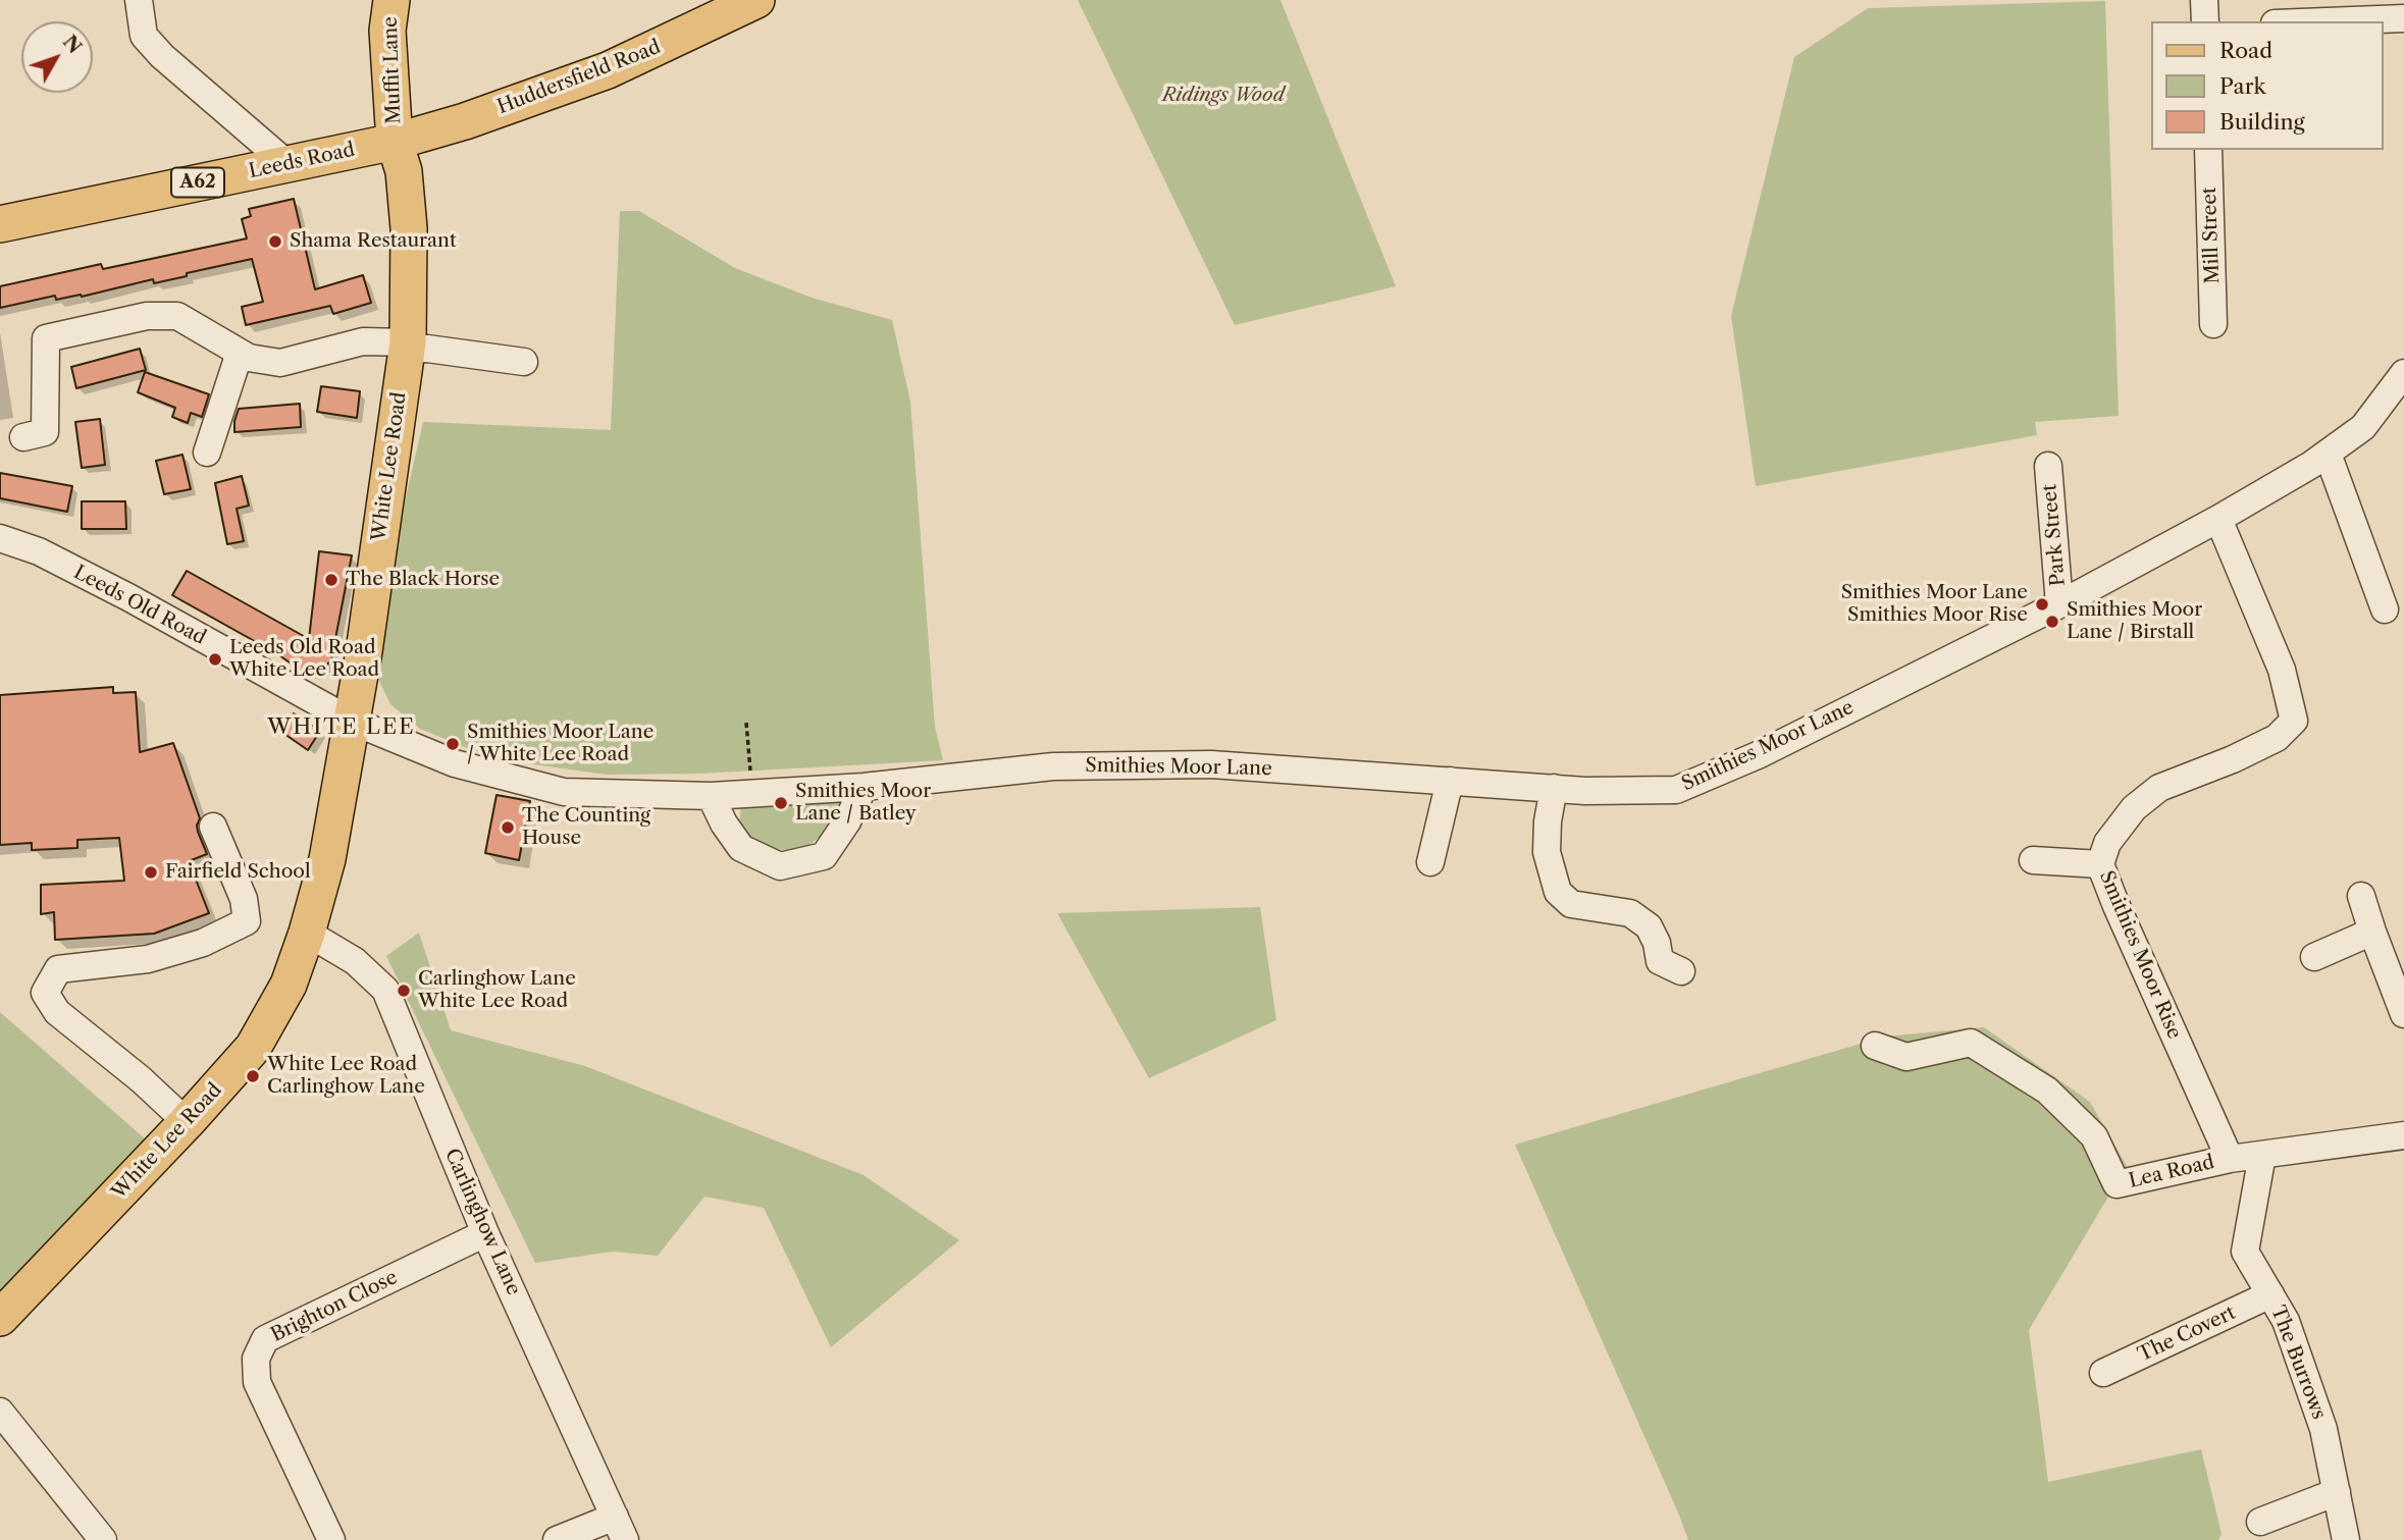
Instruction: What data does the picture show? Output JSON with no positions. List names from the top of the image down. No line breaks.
{"streets":{"main road":["Muffit Lane","Huddersfield Road","Leeds Road","A62","White Lee Road"],"street":["Mill Street","Park Street","Leeds Old Road","Smithies Moor Lane","Smithies Moor Rise","Lea Road","Carlinghow Lane","Brighton Close","The Covert","The Burrows"]},"crossings":[["Muffit Lane","Huddersfield Road"],["Muffit Lane","Leeds Road"],["Muffit Lane","White Lee Road"],["Huddersfield Road","Leeds Road"],["Huddersfield Road","White Lee Road"],["Leeds Road","White Lee Road"],["White Lee Road","Leeds Old Road"],["White Lee Road","Smithies Moor Lane"],["White Lee Road","Carlinghow Lane"],["Park Street","Smithies Moor Lane"],["Leeds Old Road","Smithies Moor Lane"],["Smithies Moor Lane","Smithies Moor Rise"],["Smithies Moor Rise","Lea Road"],["Lea Road","The Burrows"],["Carlinghow Lane","Brighton Close"],["The Covert","The Burrows"]],"districts":["WHITE LEE"],"parks":["Ridings Wood"],"places":["Shama Restaurant","The Black Horse","Smithies Moor Lane Smithies Moor Rise","Smithies Moor Lane / Birstall","Leeds Old Road White Lee Road","Smithies Moor Lane / White Lee Road","Smithies Moor Lane / Batley","The Counting House","Fairfield School","Carlinghow Lane White Lee Road","White Lee Road Carlinghow Lane"],"legend":["Road","Park","Building"],"north":"top right"}
